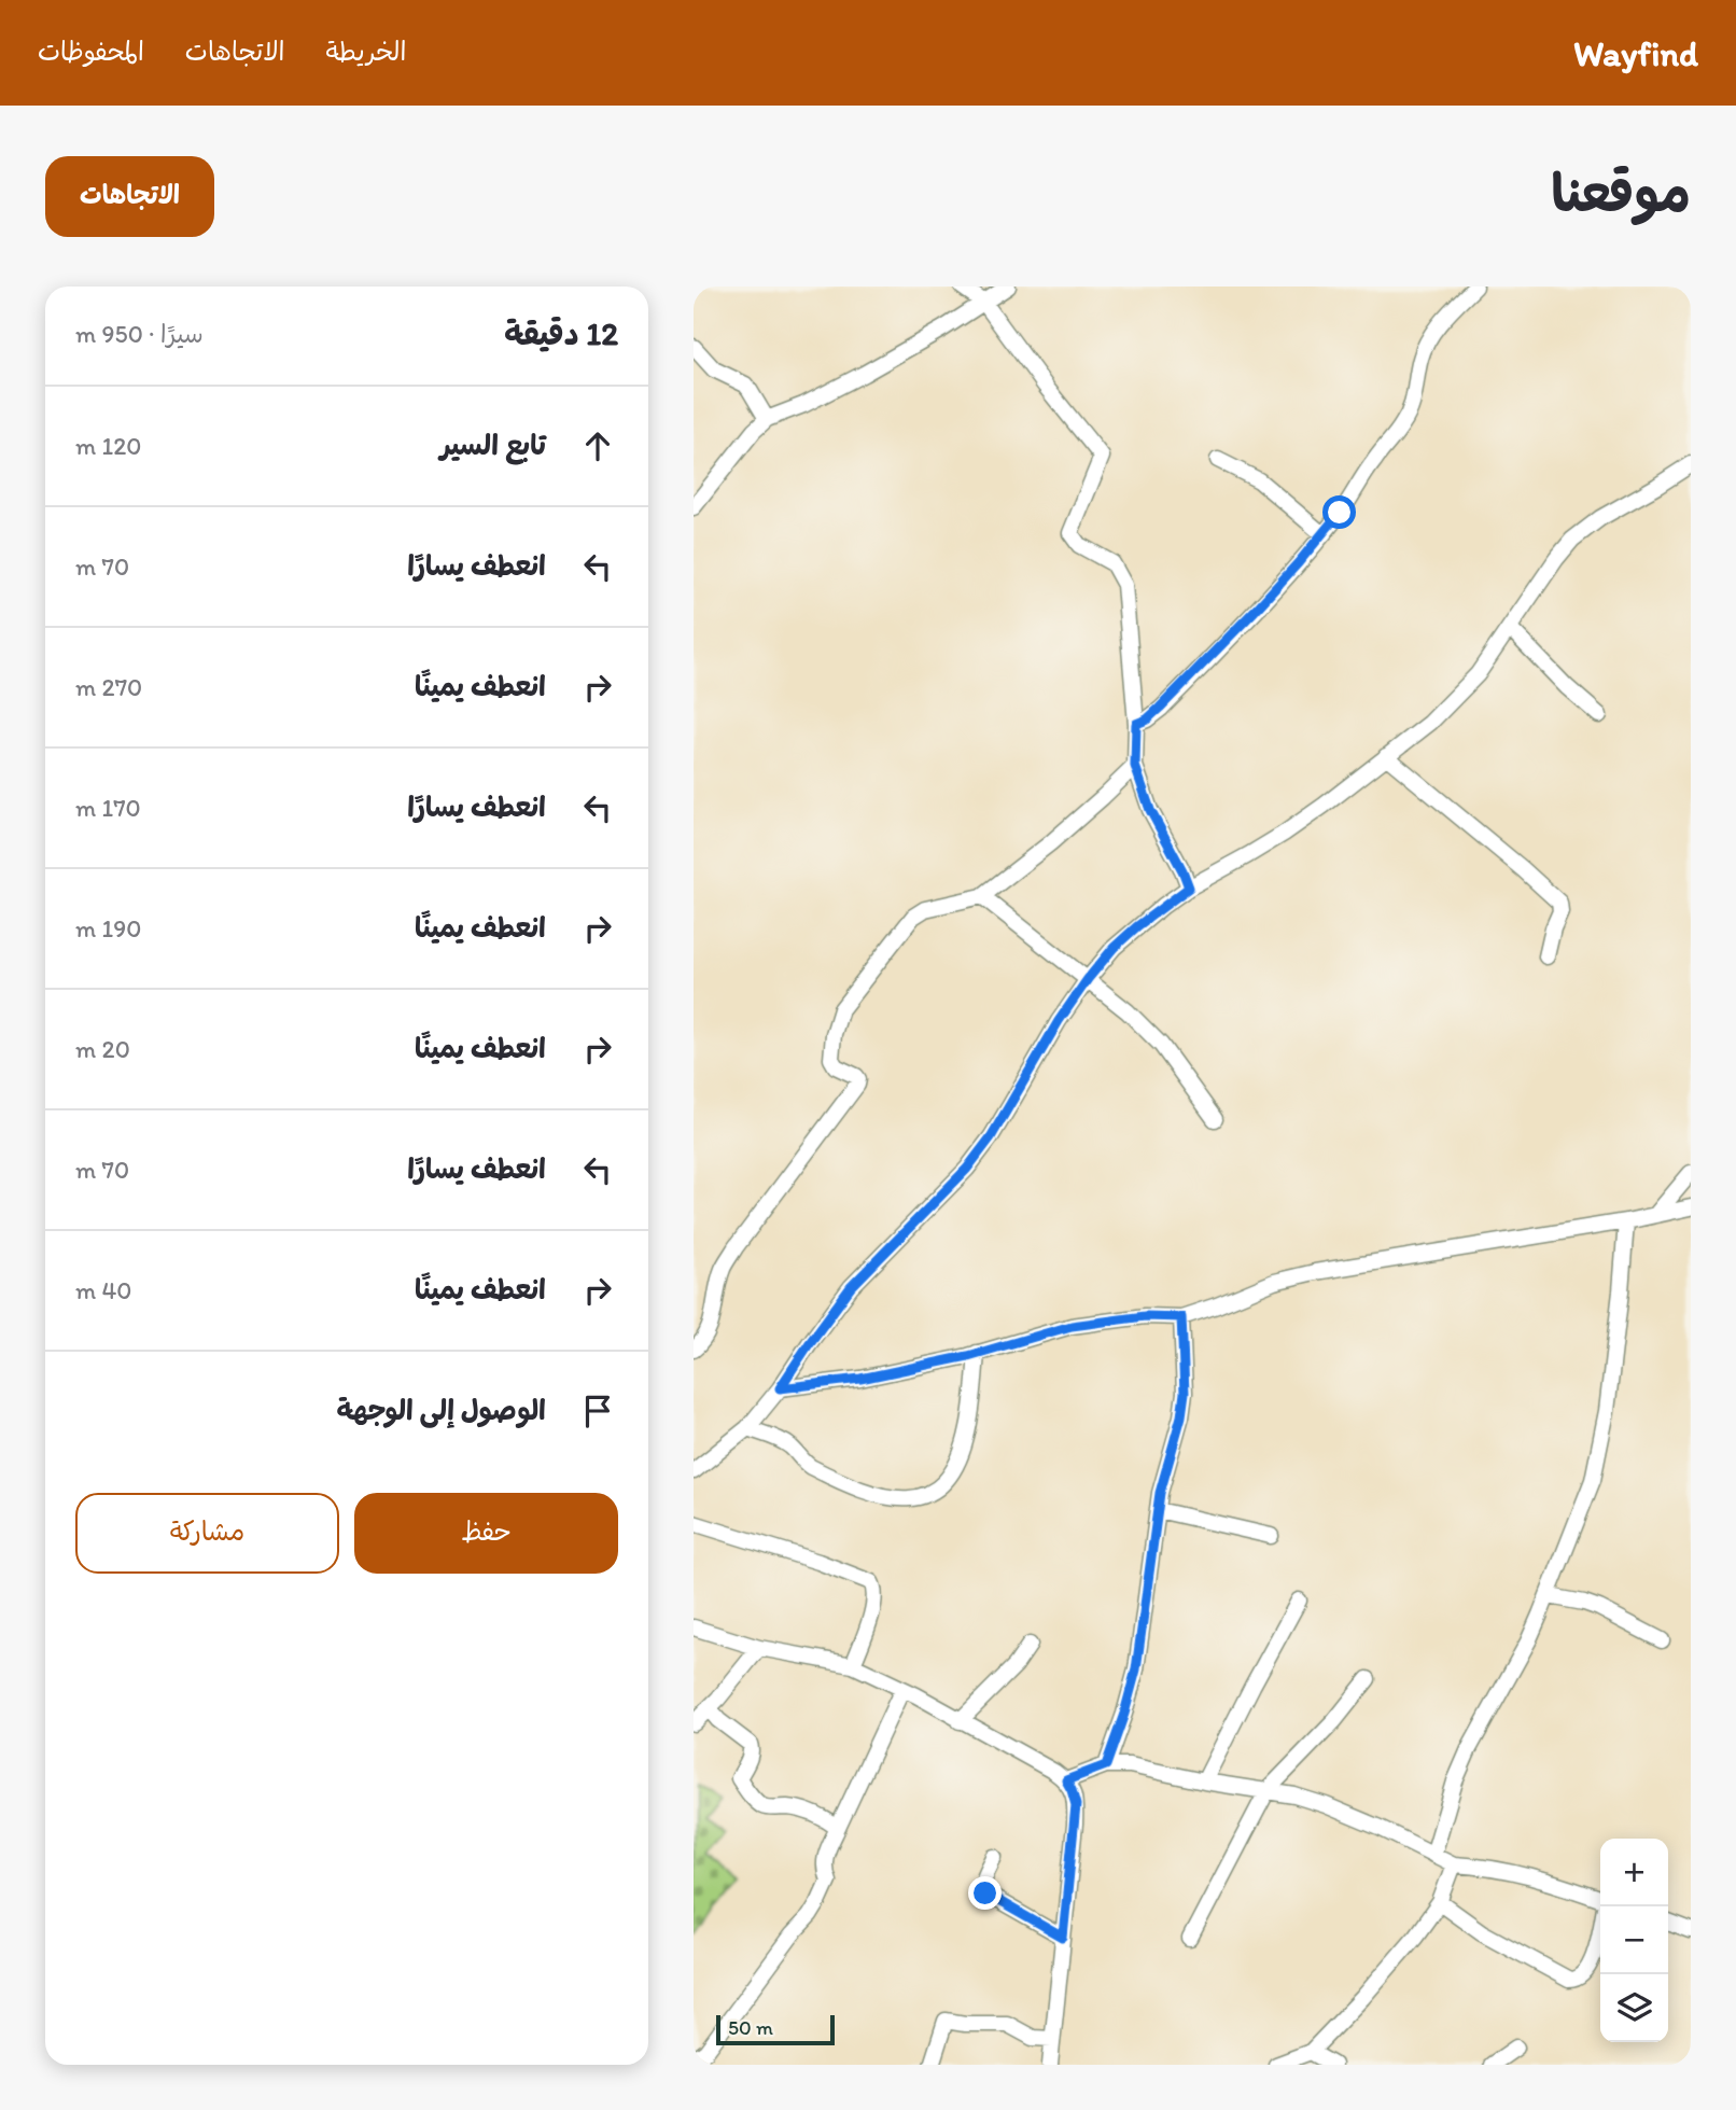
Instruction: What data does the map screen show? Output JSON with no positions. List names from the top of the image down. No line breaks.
{"scale_bar":"50 m","page":{"header":"Wayfind","nav":["الخريطة","الاتجاهات","المحفوظات"],"title":"موقعنا","buttons":["الاتجاهات",["حفظ","مشاركة"]],"heading":["12 دقيقة","سيرًا · 950 m"],"list":[["تابع السير","120 m"],["انعطف يسارًا","70 m"],["انعطف يمينًا","270 m"],["انعطف يسارًا","170 m"],["انعطف يمينًا","190 m"],["انعطف يمينًا","20 m"],["انعطف يسارًا","70 m"],["انعطف يمينًا","40 m"],"الوصول إلى الوجهة"],"map_buttons":["+","−"],"scale":"50 m"}}
